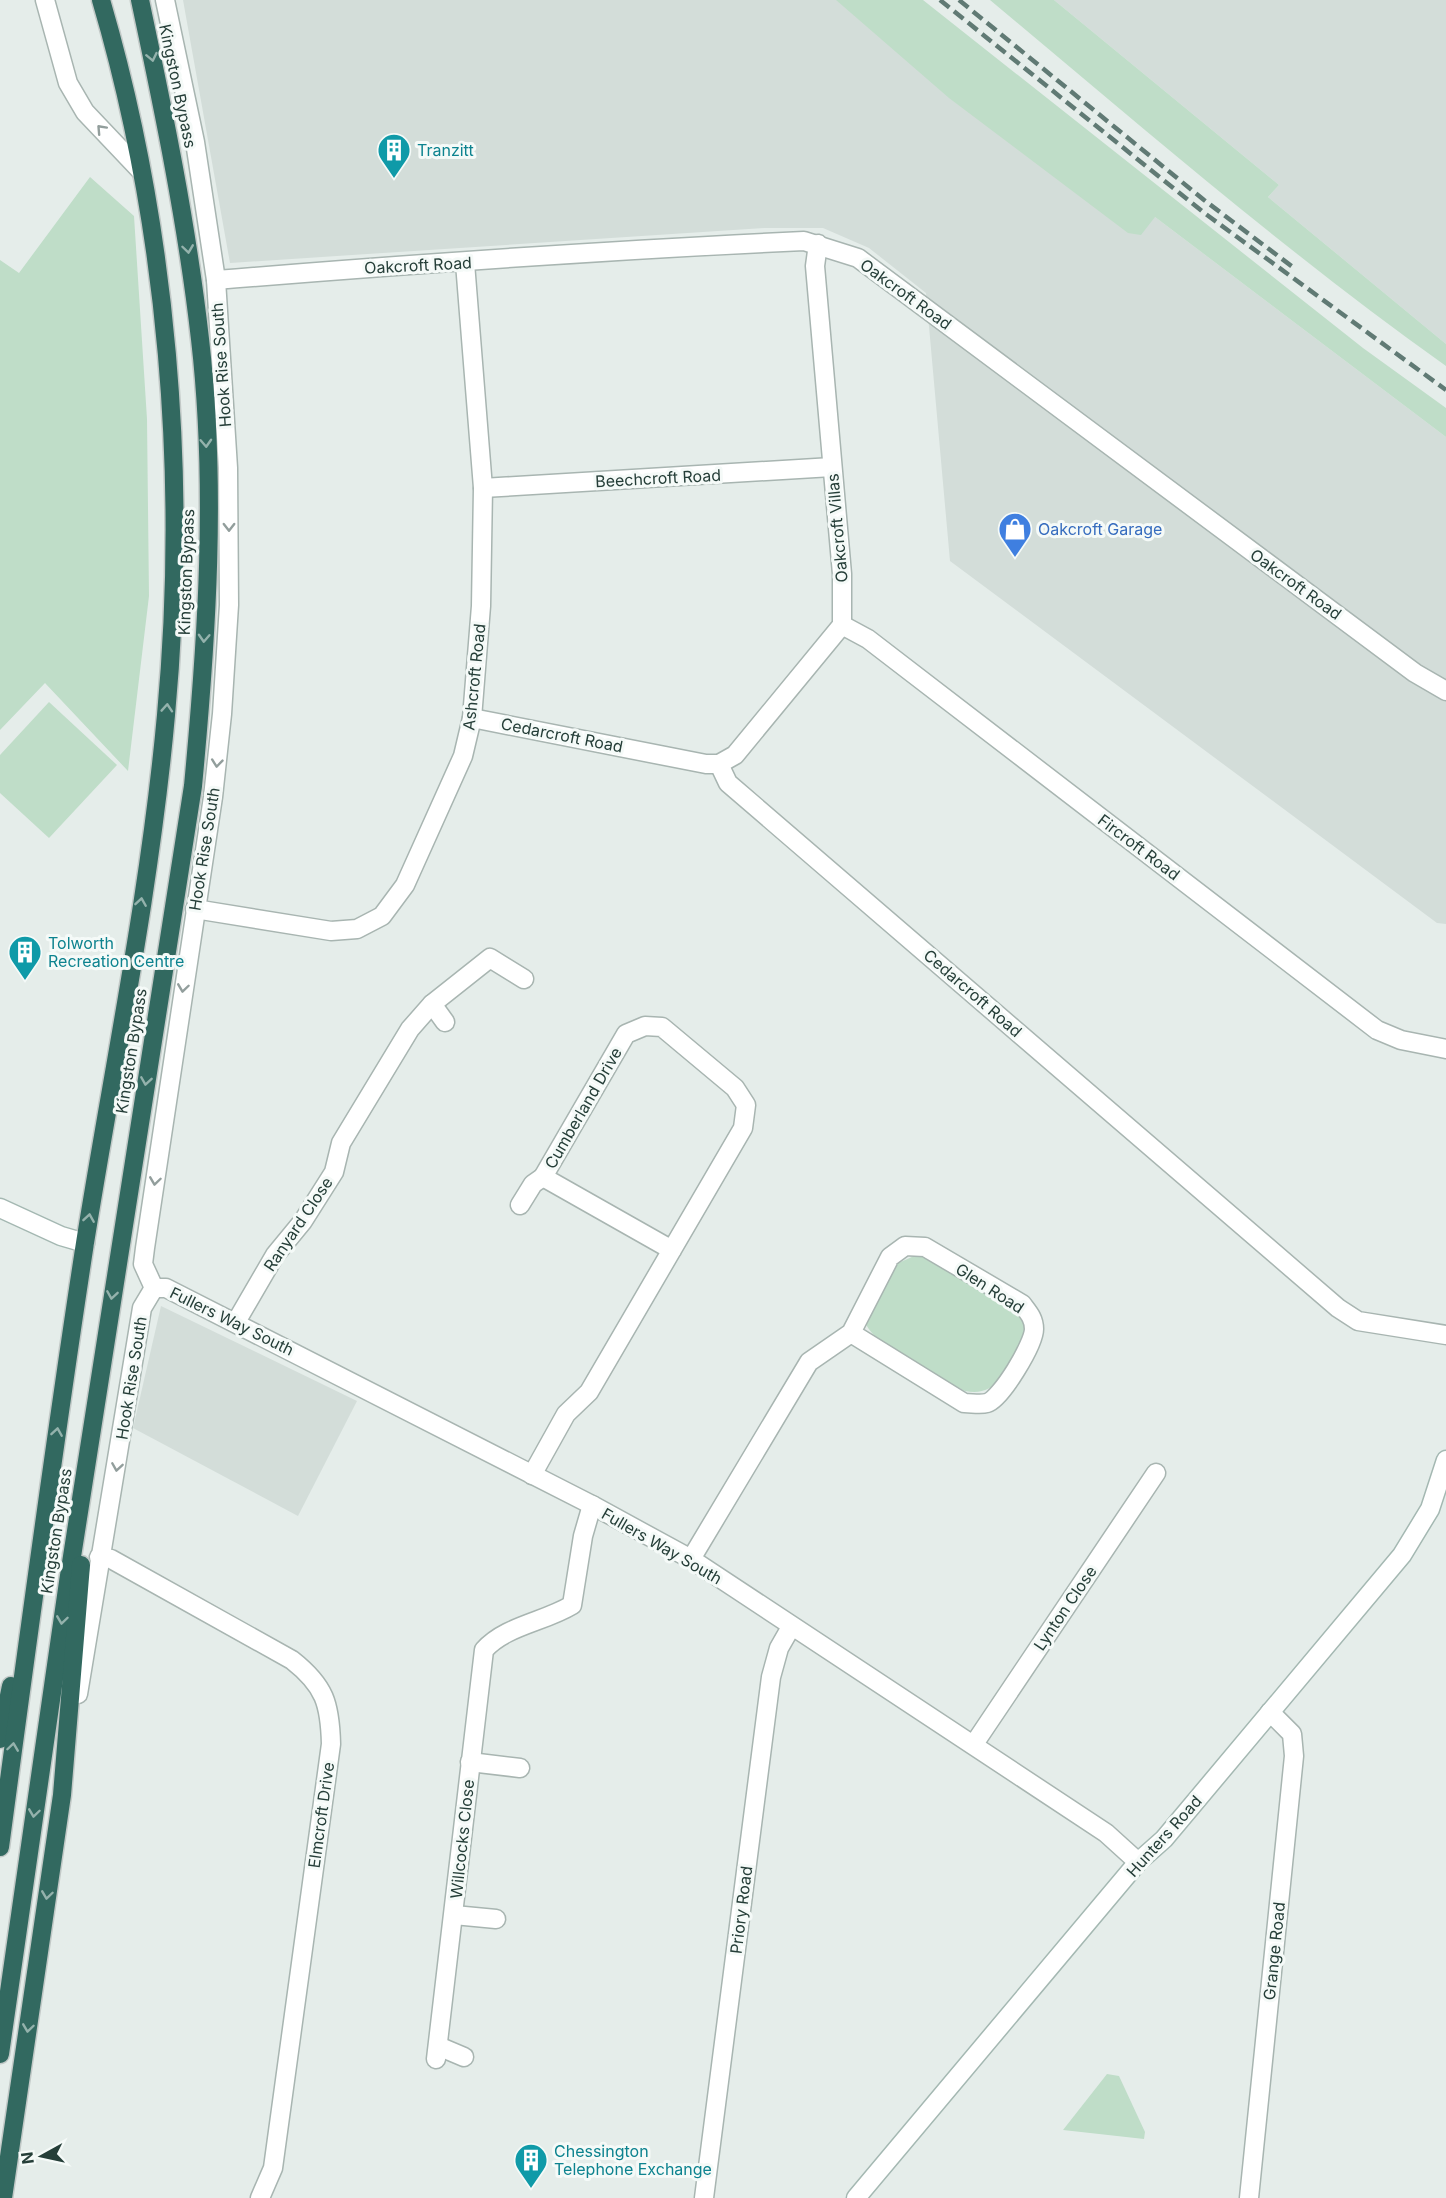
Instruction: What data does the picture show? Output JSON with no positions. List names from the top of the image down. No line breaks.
{"streets":{"highway":["Kingston Bypass"],"street":["Oakcroft Road","Hook Rise South","Beechcroft Road","Oakcroft Villas","Ashcroft Road","Cedarcroft Road","Fircroft Road","Cumberland Drive","Ranyard Close","Glen Road","Fullers Way South","Lynton Close","Elmcroft Drive","Hunters Road","Willcocks Close","Priory Road","Grange Road"]},"crossings":[["Oakcroft Road","Hook Rise South"],["Oakcroft Road","Oakcroft Villas"],["Oakcroft Road","Ashcroft Road"],["Hook Rise South","Ashcroft Road"],["Hook Rise South","Fullers Way South"],["Hook Rise South","Elmcroft Drive"],["Beechcroft Road","Oakcroft Villas"],["Beechcroft Road","Ashcroft Road"],["Oakcroft Villas","Fircroft Road"],["Ashcroft Road","Cedarcroft Road"],["Cumberland Drive","Fullers Way South"],["Ranyard Close","Fullers Way South"],["Glen Road","Fullers Way South"],["Fullers Way South","Lynton Close"],["Fullers Way South","Hunters Road"],["Fullers Way South","Willcocks Close"],["Fullers Way South","Priory Road"],["Hunters Road","Grange Road"]],"one_way":["Hook Rise South"],"places":{"building":["Tranzitt","Tolworth Recreation Centre","Chessington Telephone Exchange"],"shop":["Oakcroft Garage"]},"north":"left"}
